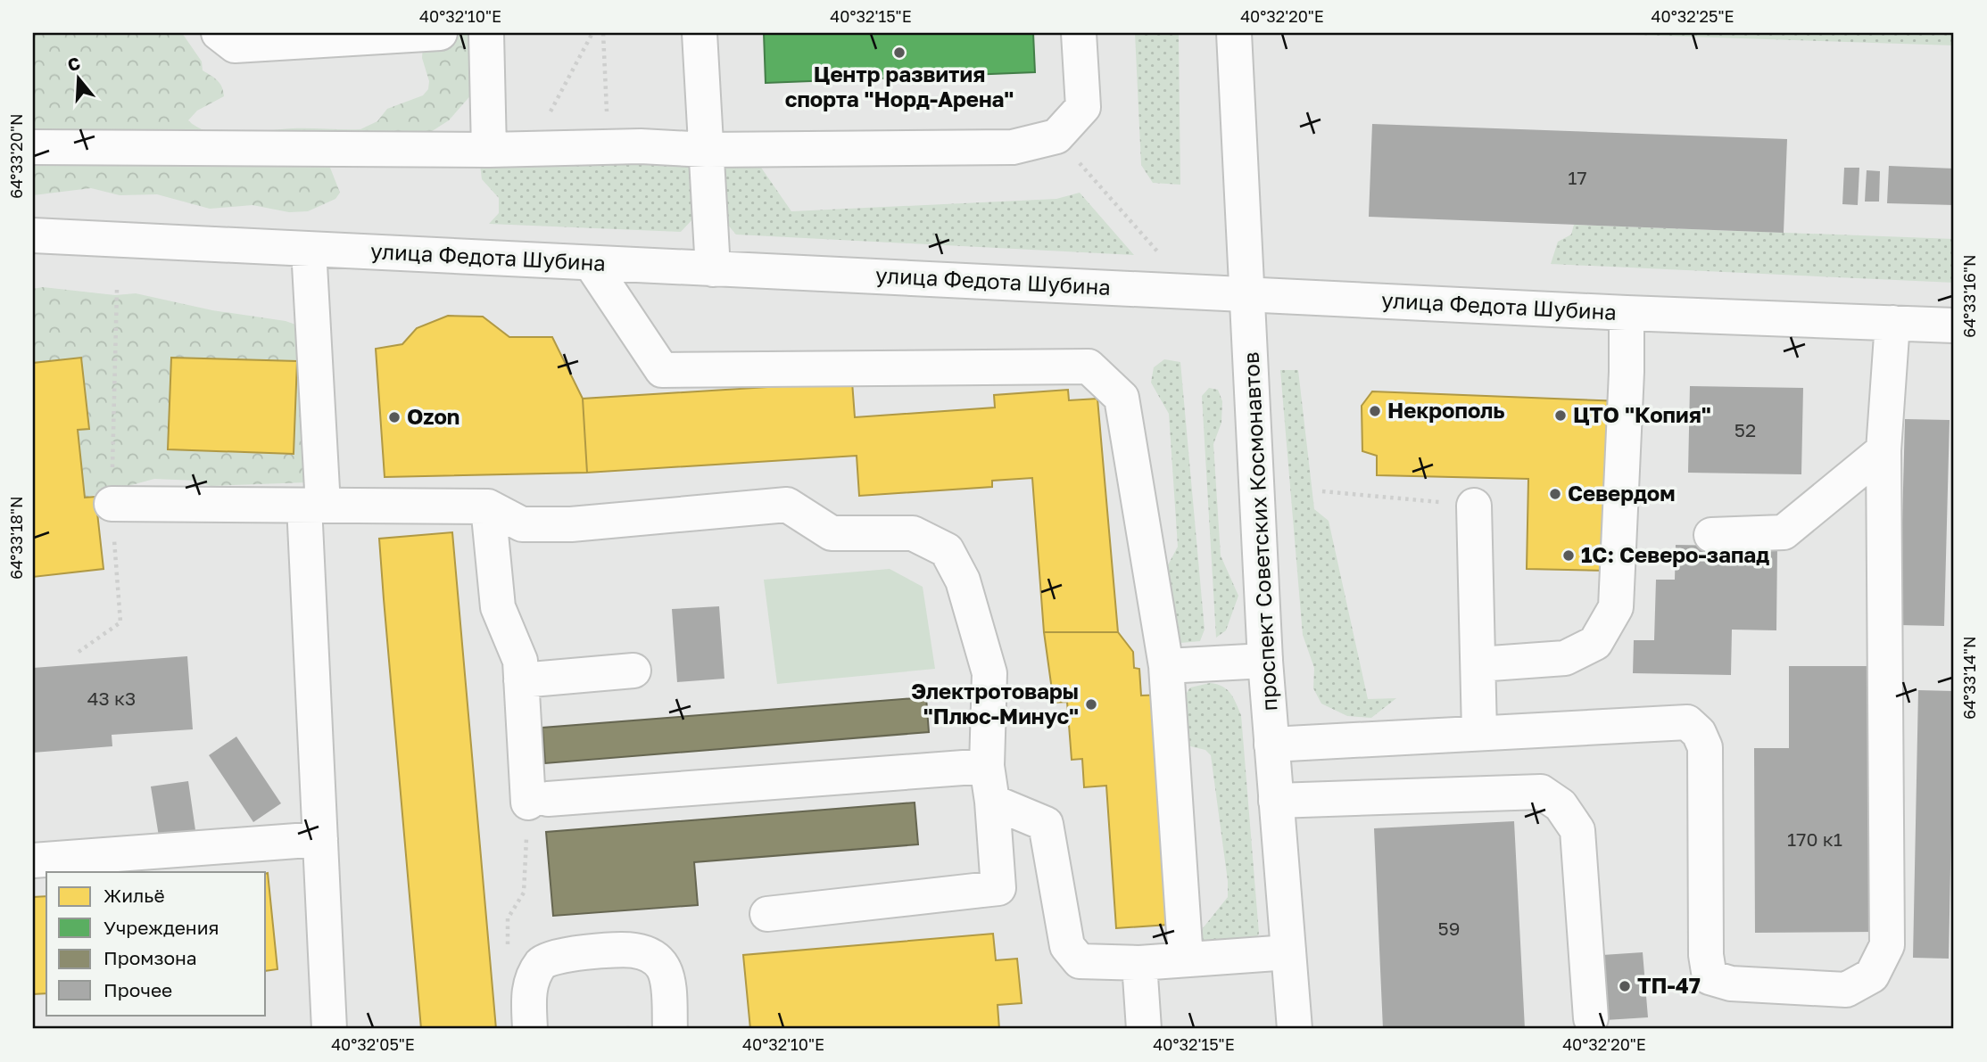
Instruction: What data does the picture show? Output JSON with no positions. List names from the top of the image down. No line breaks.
{"streets":{"street":["улица Федота Шубина","проспект Советских Космонавтов"]},"crossings":[["улица Федота Шубина","проспект Советских Космонавтов"]],"places":["Центр развития спорта \"Норд-Арена\"","Некрополь","ЦТО \"Копия\"","Ozon","Севердом","1С: Северо-запад","Электротовары \"Плюс-Минус\"","ТП-47"],"house_numbers":["17","52","43 к3","170 к1","59"],"legend":["Жильё","Учреждения","Промзона","Прочее"],"north":"top","coordinates":["40°32'10\"E","40°32'15\"E","40°32'20\"E","40°32'25\"E","64°33'20\"N","64°33'16\"N","64°33'18\"N","64°33'14\"N","40°32'05\"E"]}
